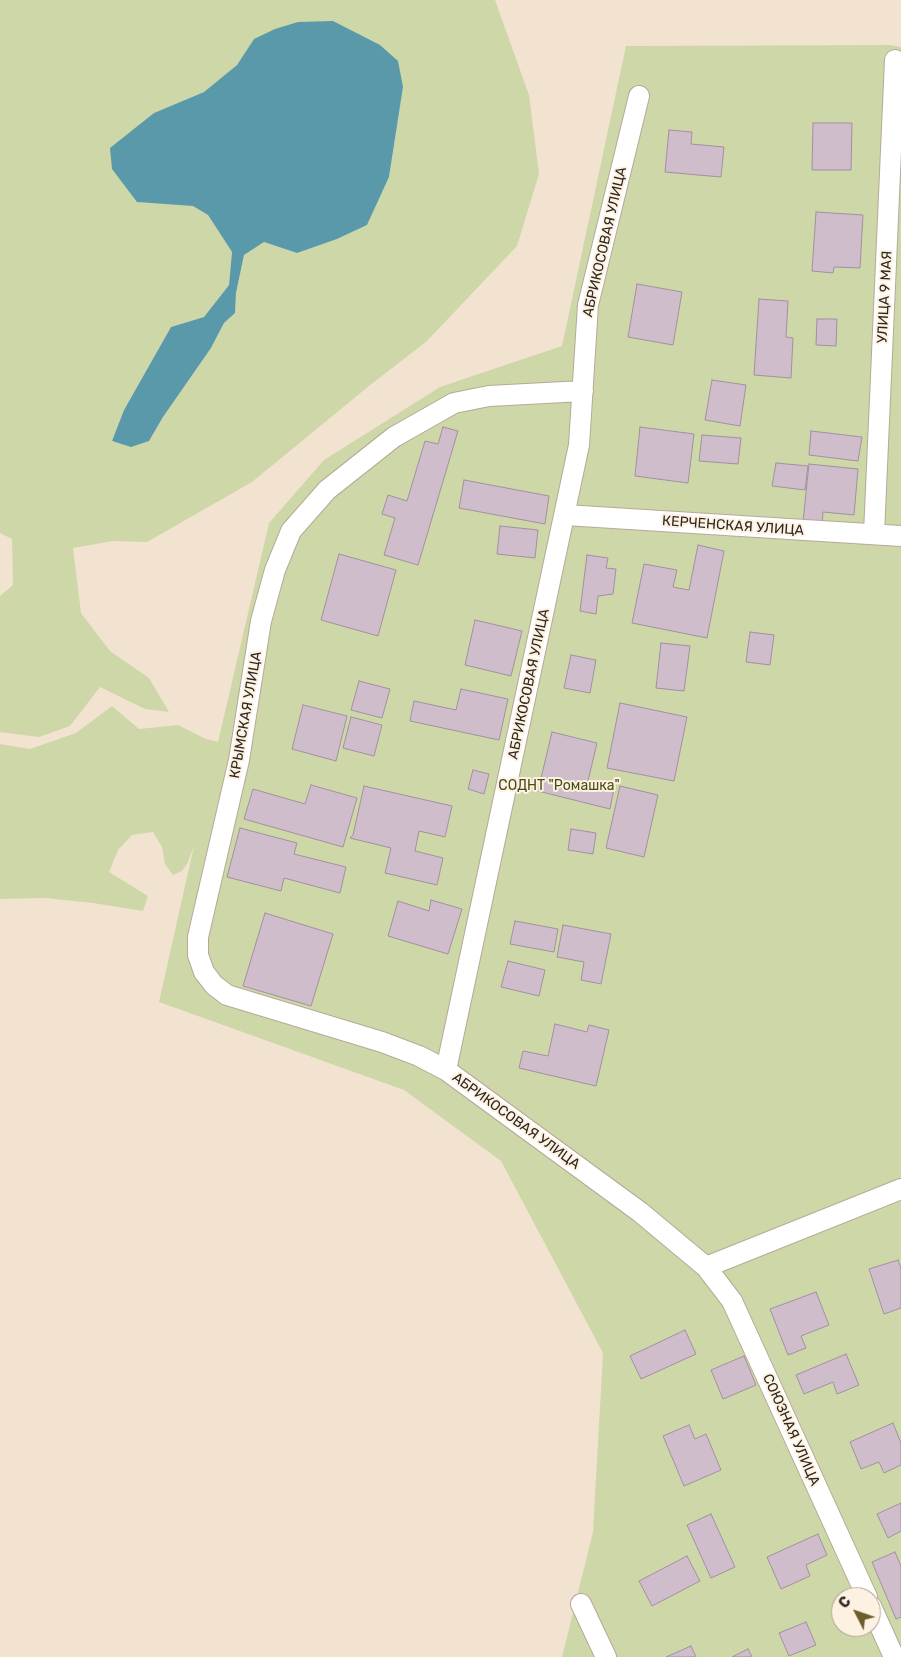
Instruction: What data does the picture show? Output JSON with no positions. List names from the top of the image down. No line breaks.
{"streets":{"street":["АБРИКОСОВАЯ УЛИЦА","УЛИЦА 9 МАЯ","КЕРЧЕНСКАЯ УЛИЦА","КРЫМСКАЯ УЛИЦА","СОЮЗНАЯ УЛИЦА"]},"crossings":[["АБРИКОСОВАЯ УЛИЦА","КЕРЧЕНСКАЯ УЛИЦА"],["АБРИКОСОВАЯ УЛИЦА","КРЫМСКАЯ УЛИЦА"],["АБРИКОСОВАЯ УЛИЦА","СОЮЗНАЯ УЛИЦА"],["УЛИЦА 9 МАЯ","КЕРЧЕНСКАЯ УЛИЦА"]],"parks":["СОДНТ \"Ромашка\""],"north":"top left"}
